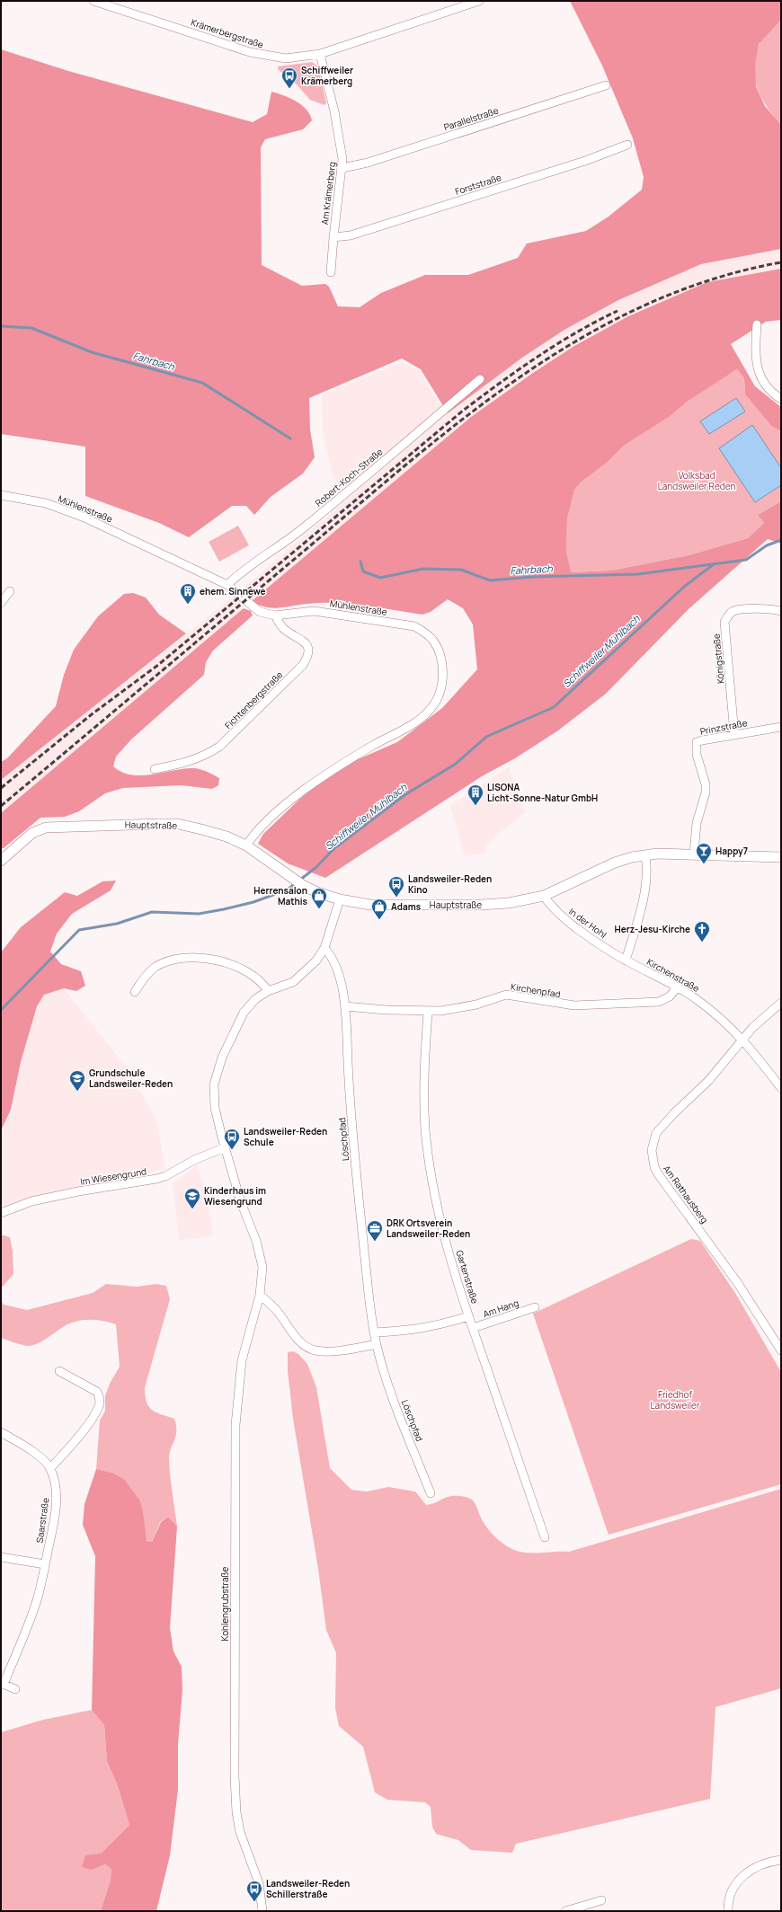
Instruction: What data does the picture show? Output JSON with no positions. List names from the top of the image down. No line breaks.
{"streets":{"street":["Krämerbergstraße","Parallelstraße","Forststraße","Am Krämerberg","Robert-Koch-Straße","Mühlenstraße","Königstraße","Fichtenbergstraße","Prinzstraße","Hauptstraße","In der Hohl","Kirchenstraße","Kirchenpfad","Löschpfad","Im Wiesengrund","Am Rathausberg","Gartenstraße","Am Hang","Saarstraße","Kohlengrubstraße"]},"crossings":[["Krämerbergstraße","Am Krämerberg"],["Parallelstraße","Am Krämerberg"],["Forststraße","Am Krämerberg"],["Robert-Koch-Straße","Mühlenstraße"],["Mühlenstraße","Fichtenbergstraße"],["Mühlenstraße","Hauptstraße"],["Königstraße","Prinzstraße"],["Prinzstraße","Hauptstraße"],["Hauptstraße","In der Hohl"],["Hauptstraße","Kohlengrubstraße"],["In der Hohl","Kirchenstraße"],["Kirchenstraße","Kirchenpfad"],["Kirchenstraße","Am Rathausberg"],["Kirchenpfad","Löschpfad"],["Kirchenpfad","Gartenstraße"],["Löschpfad","Kohlengrubstraße"],["Im Wiesengrund","Kohlengrubstraße"],["Gartenstraße","Am Hang"]],"water":["Fahrbach","Schiffweiler Mühlbach"],"parks":["Volksbad Landsweiler Reden","Friedhof Landsweiler"],"places":{"bus stop":["Schiffweiler Krämerberg","Landsweiler-Reden Kino","Landsweiler-Reden Schule","Landsweiler-Reden Schillerstraße"],"building":["ehem. Sinnewe","LISONA Licht-Sonne-Natur GmbH"],"bar":["Happy7"],"shop":["Herrensalon Mathis","Adams"],"church":["Herz-Jesu-Kirche"],"school or university":["Grundschule Landsweiler-Reden","Kinderhaus im Wiesengrund"],"office":["DRK Ortsverein Landsweiler-Reden"]}}
